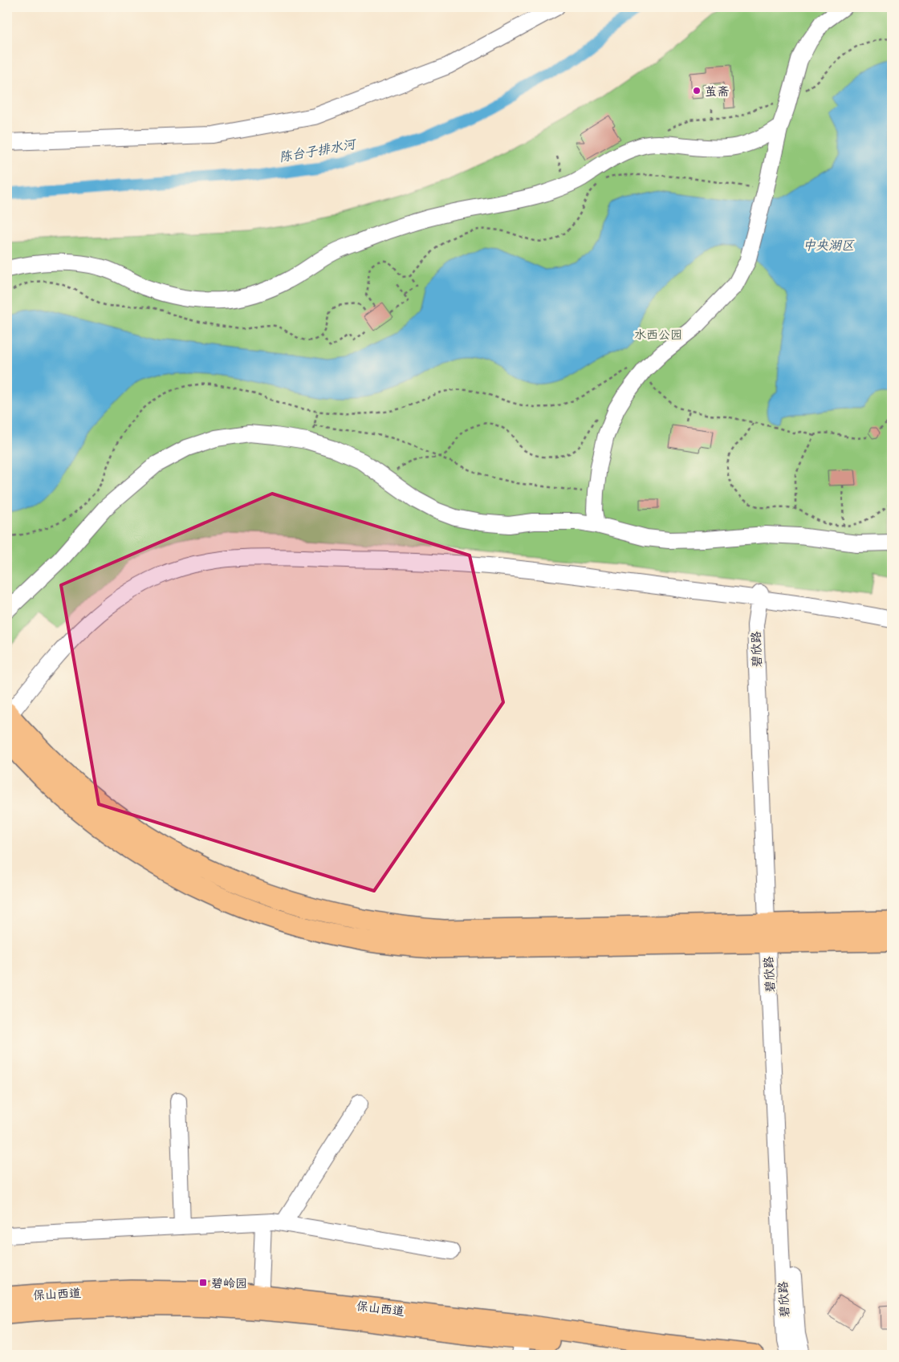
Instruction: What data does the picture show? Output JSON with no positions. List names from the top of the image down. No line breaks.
{"streets":{"main road":["保山西道"],"street":["碧欣路"]},"water":["陈台子排水河","中央湖区"],"parks":["水西公园"],"places":{"other":["茧斋"],"transit":["碧岭园"]}}
